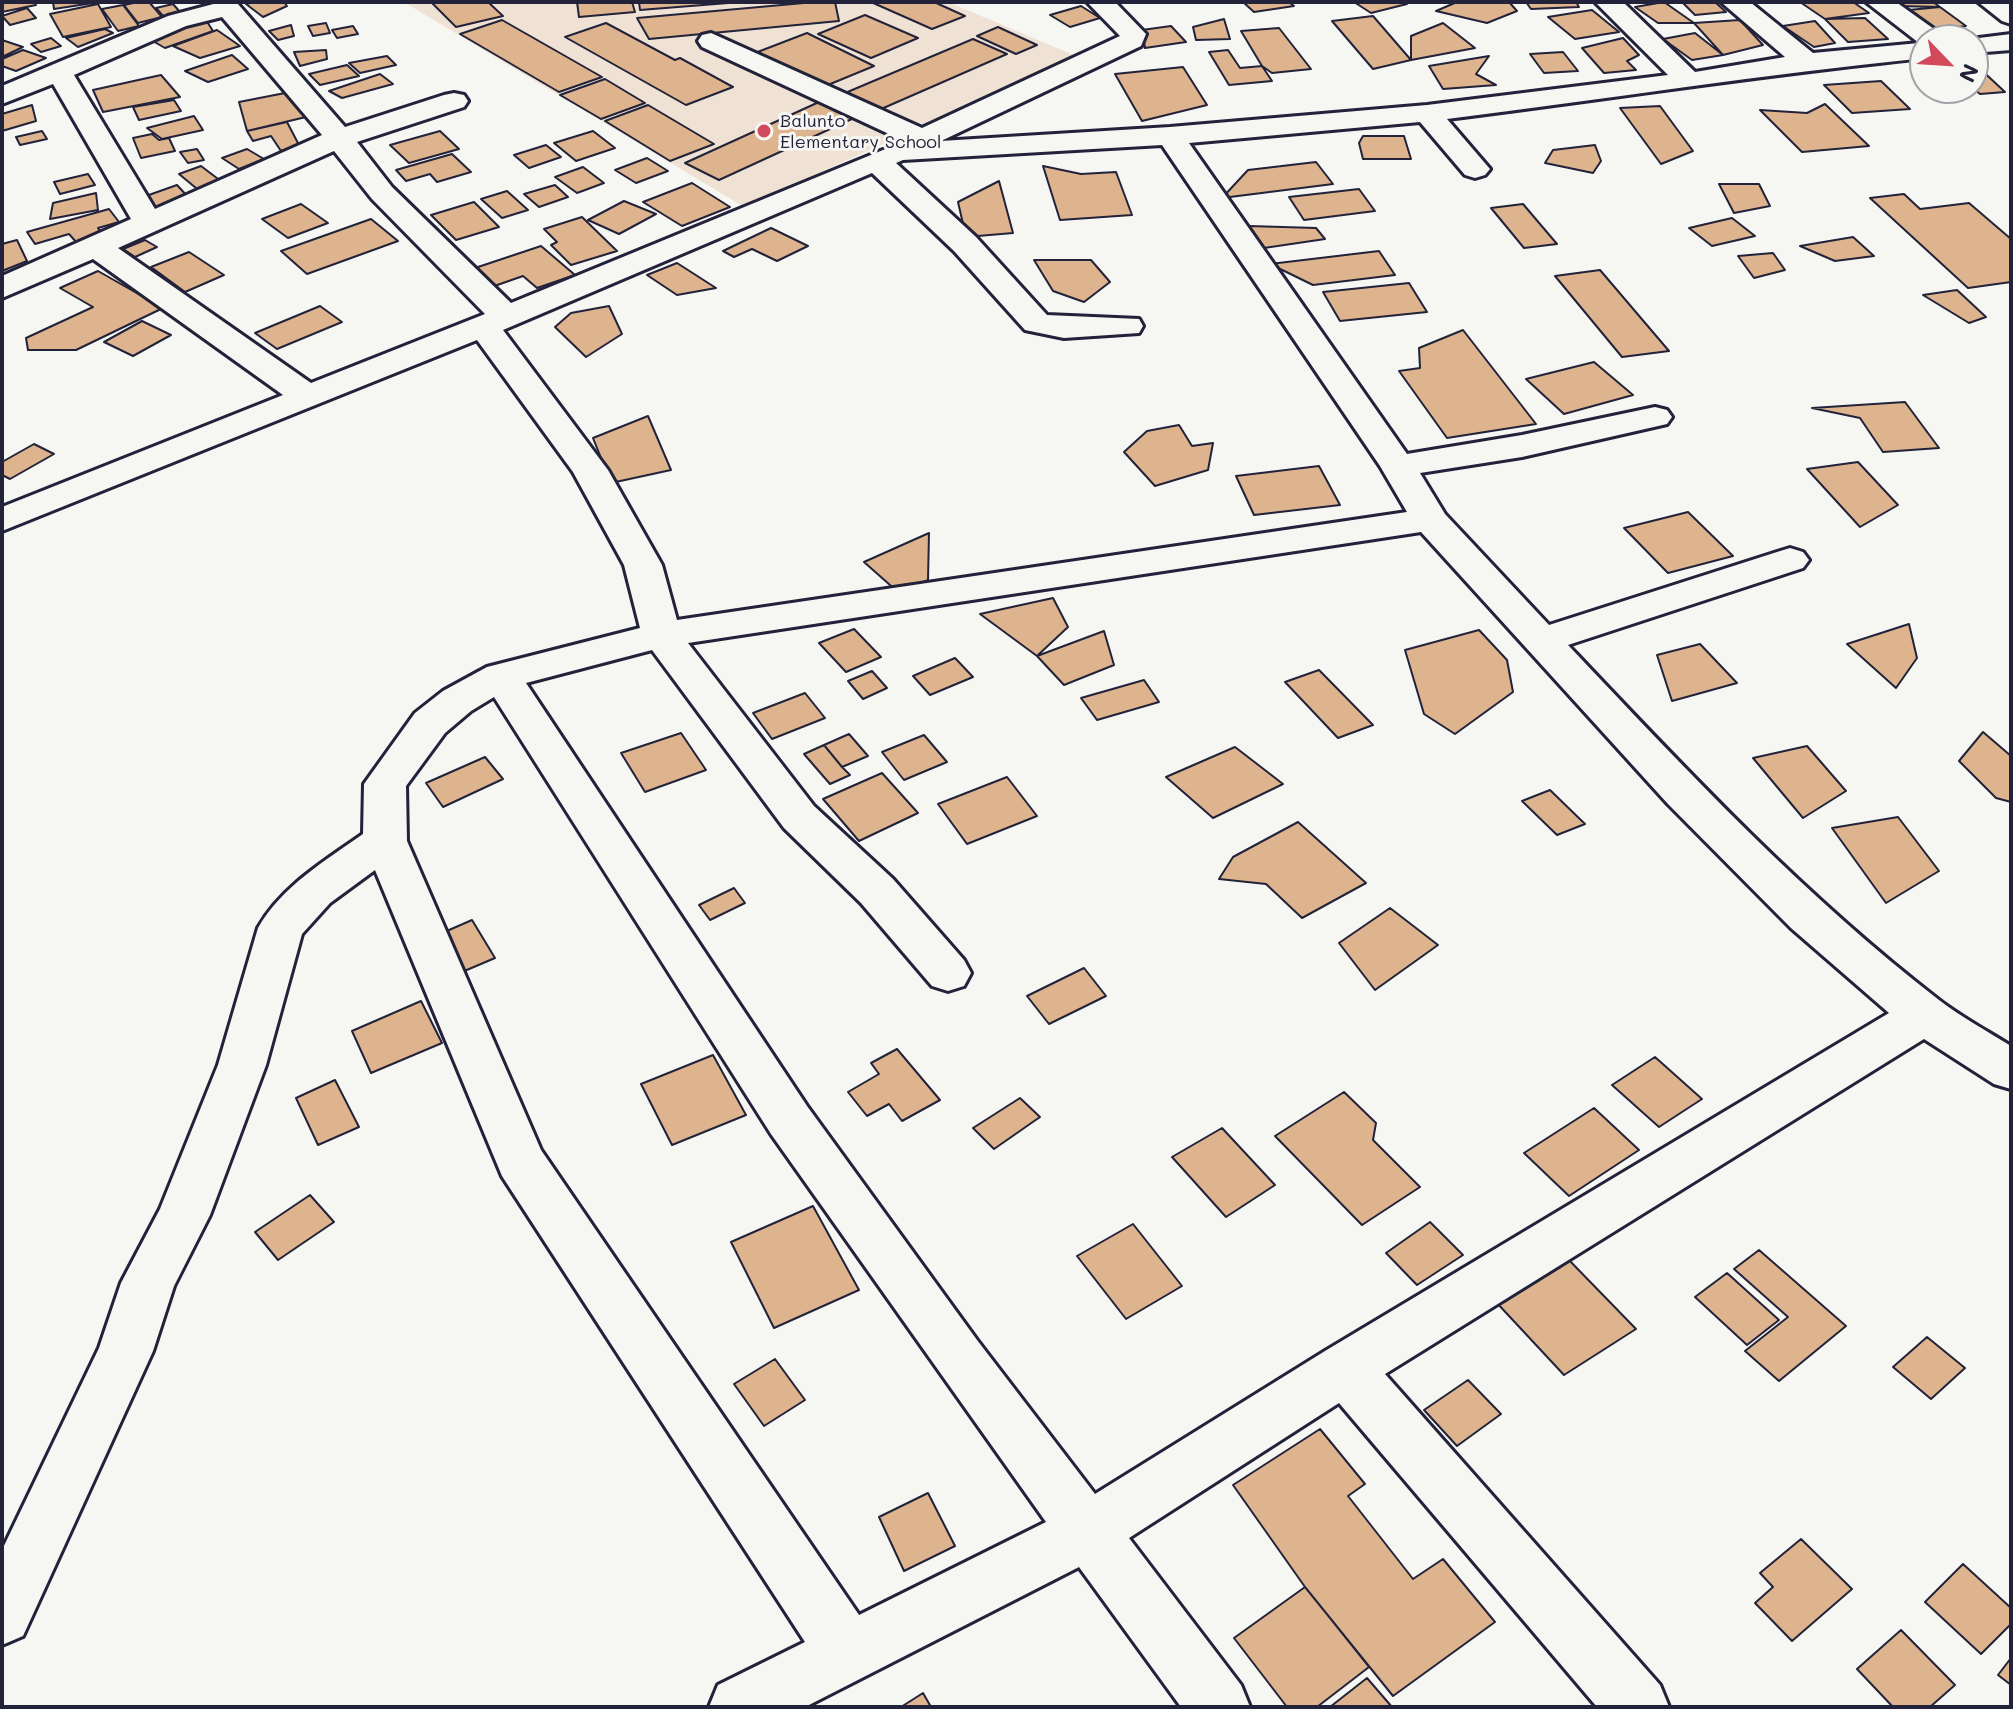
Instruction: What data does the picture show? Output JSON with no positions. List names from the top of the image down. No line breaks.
{"places":["Balunto Elementary School"],"north":"bottom right"}
